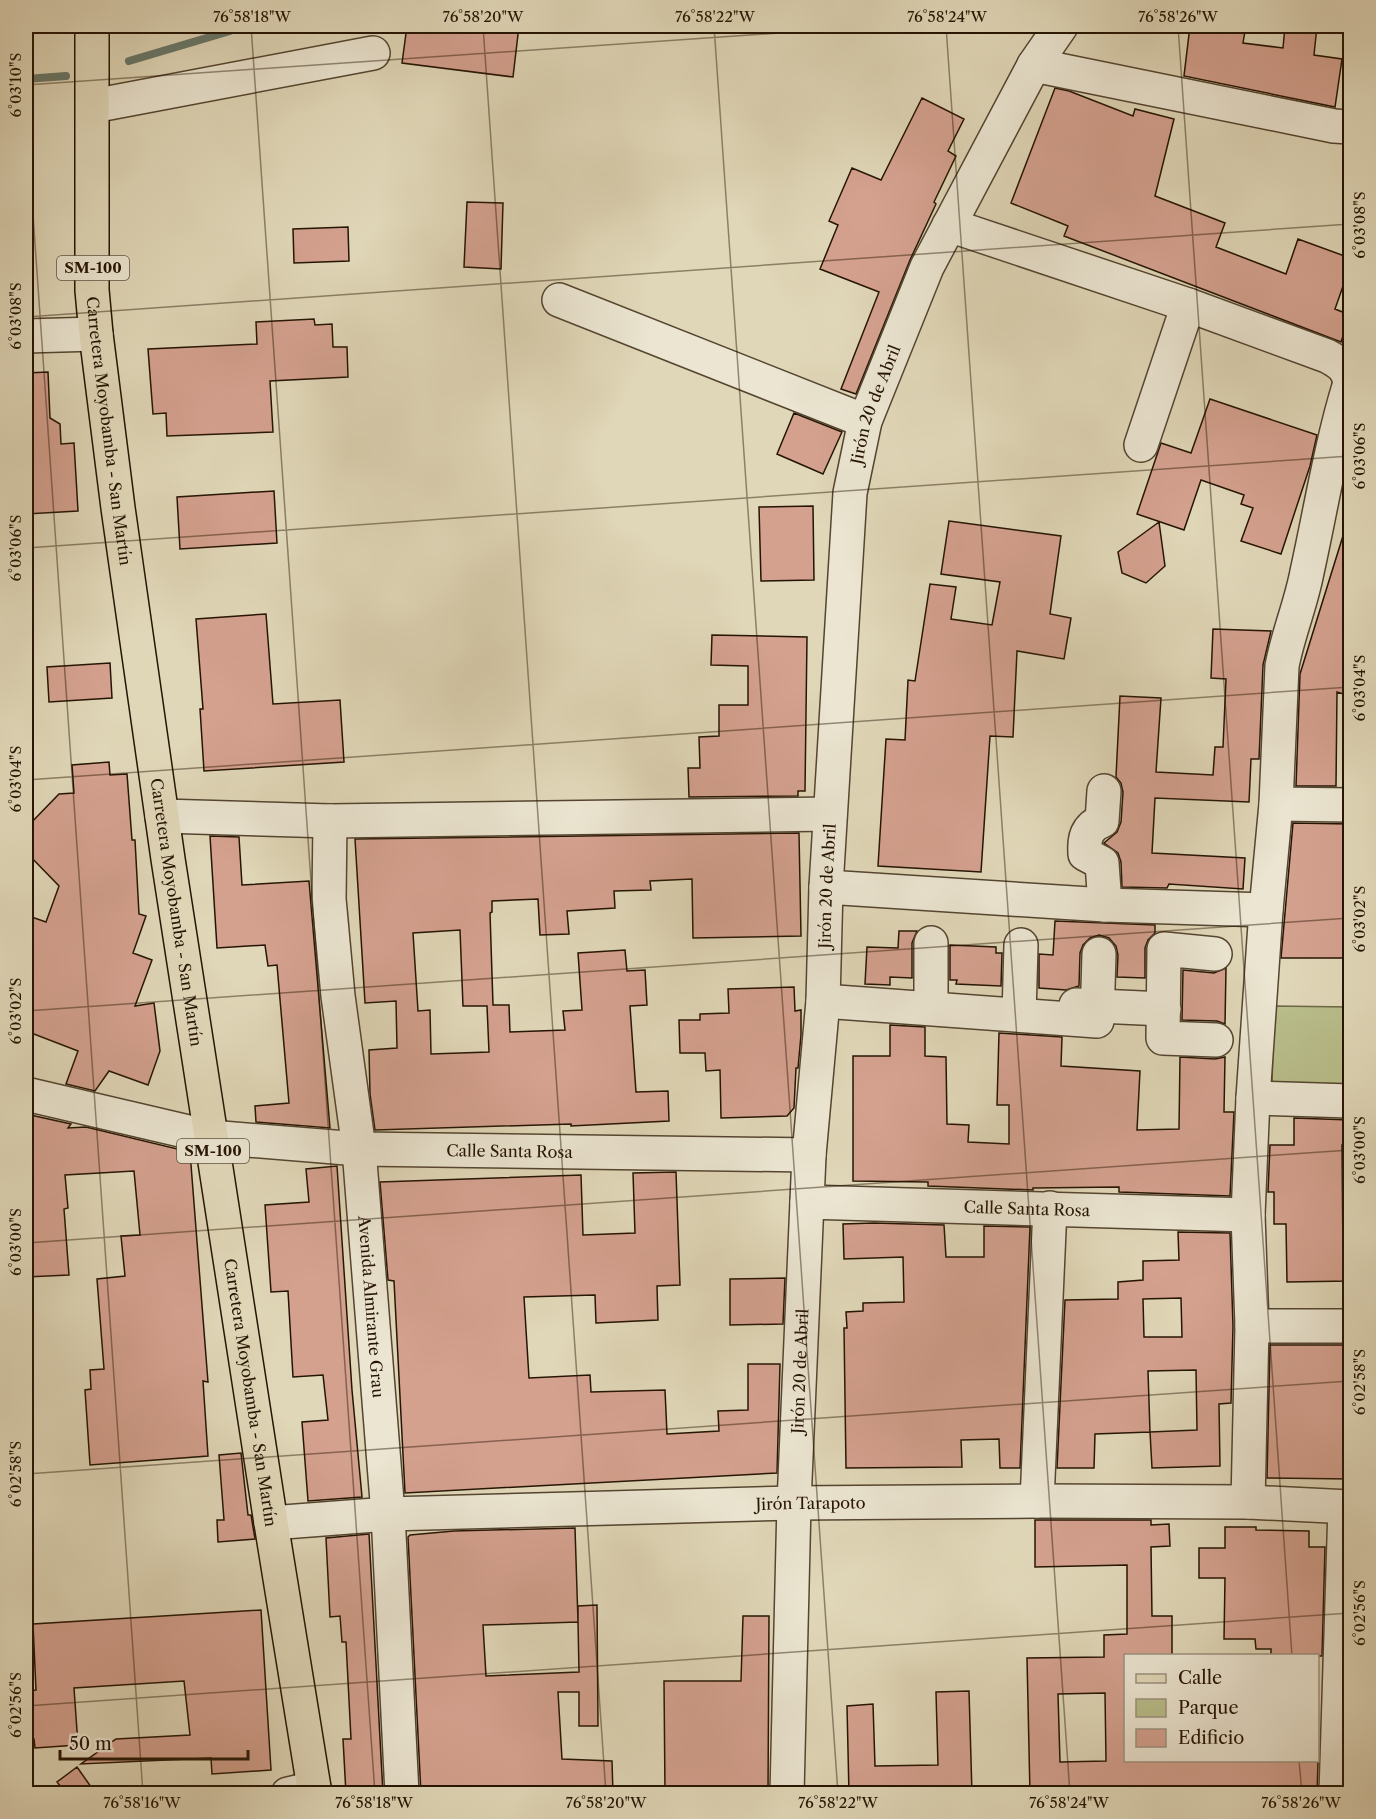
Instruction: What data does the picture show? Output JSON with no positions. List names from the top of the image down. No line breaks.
{"streets":{"main road":["SM-100","Carretera Moyobamba - San Martín"],"street":["Jirón 20 de Abril","Calle Santa Rosa","Avenida Almirante Grau","Jirón Tarapoto"]},"crossings":[["Jirón 20 de Abril","Calle Santa Rosa"],["Jirón 20 de Abril","Jirón Tarapoto"],["Carretera Moyobamba - San Martín","Calle Santa Rosa"],["Carretera Moyobamba - San Martín","Jirón Tarapoto"],["Calle Santa Rosa","Avenida Almirante Grau"],["Avenida Almirante Grau","Jirón Tarapoto"]],"legend":["Calle","Parque","Edificio"],"scale_bar":"50 m","coordinates":["76°58'18\"W","76°58'20\"W","76°58'22\"W","76°58'24\"W","76°58'26\"W","6°03'10\"S","6°03'08\"S","6°03'06\"S","6°03'04\"S","6°03'02\"S","6°03'00\"S","6°02'58\"S","6°02'56\"S","76°58'16\"W"]}
